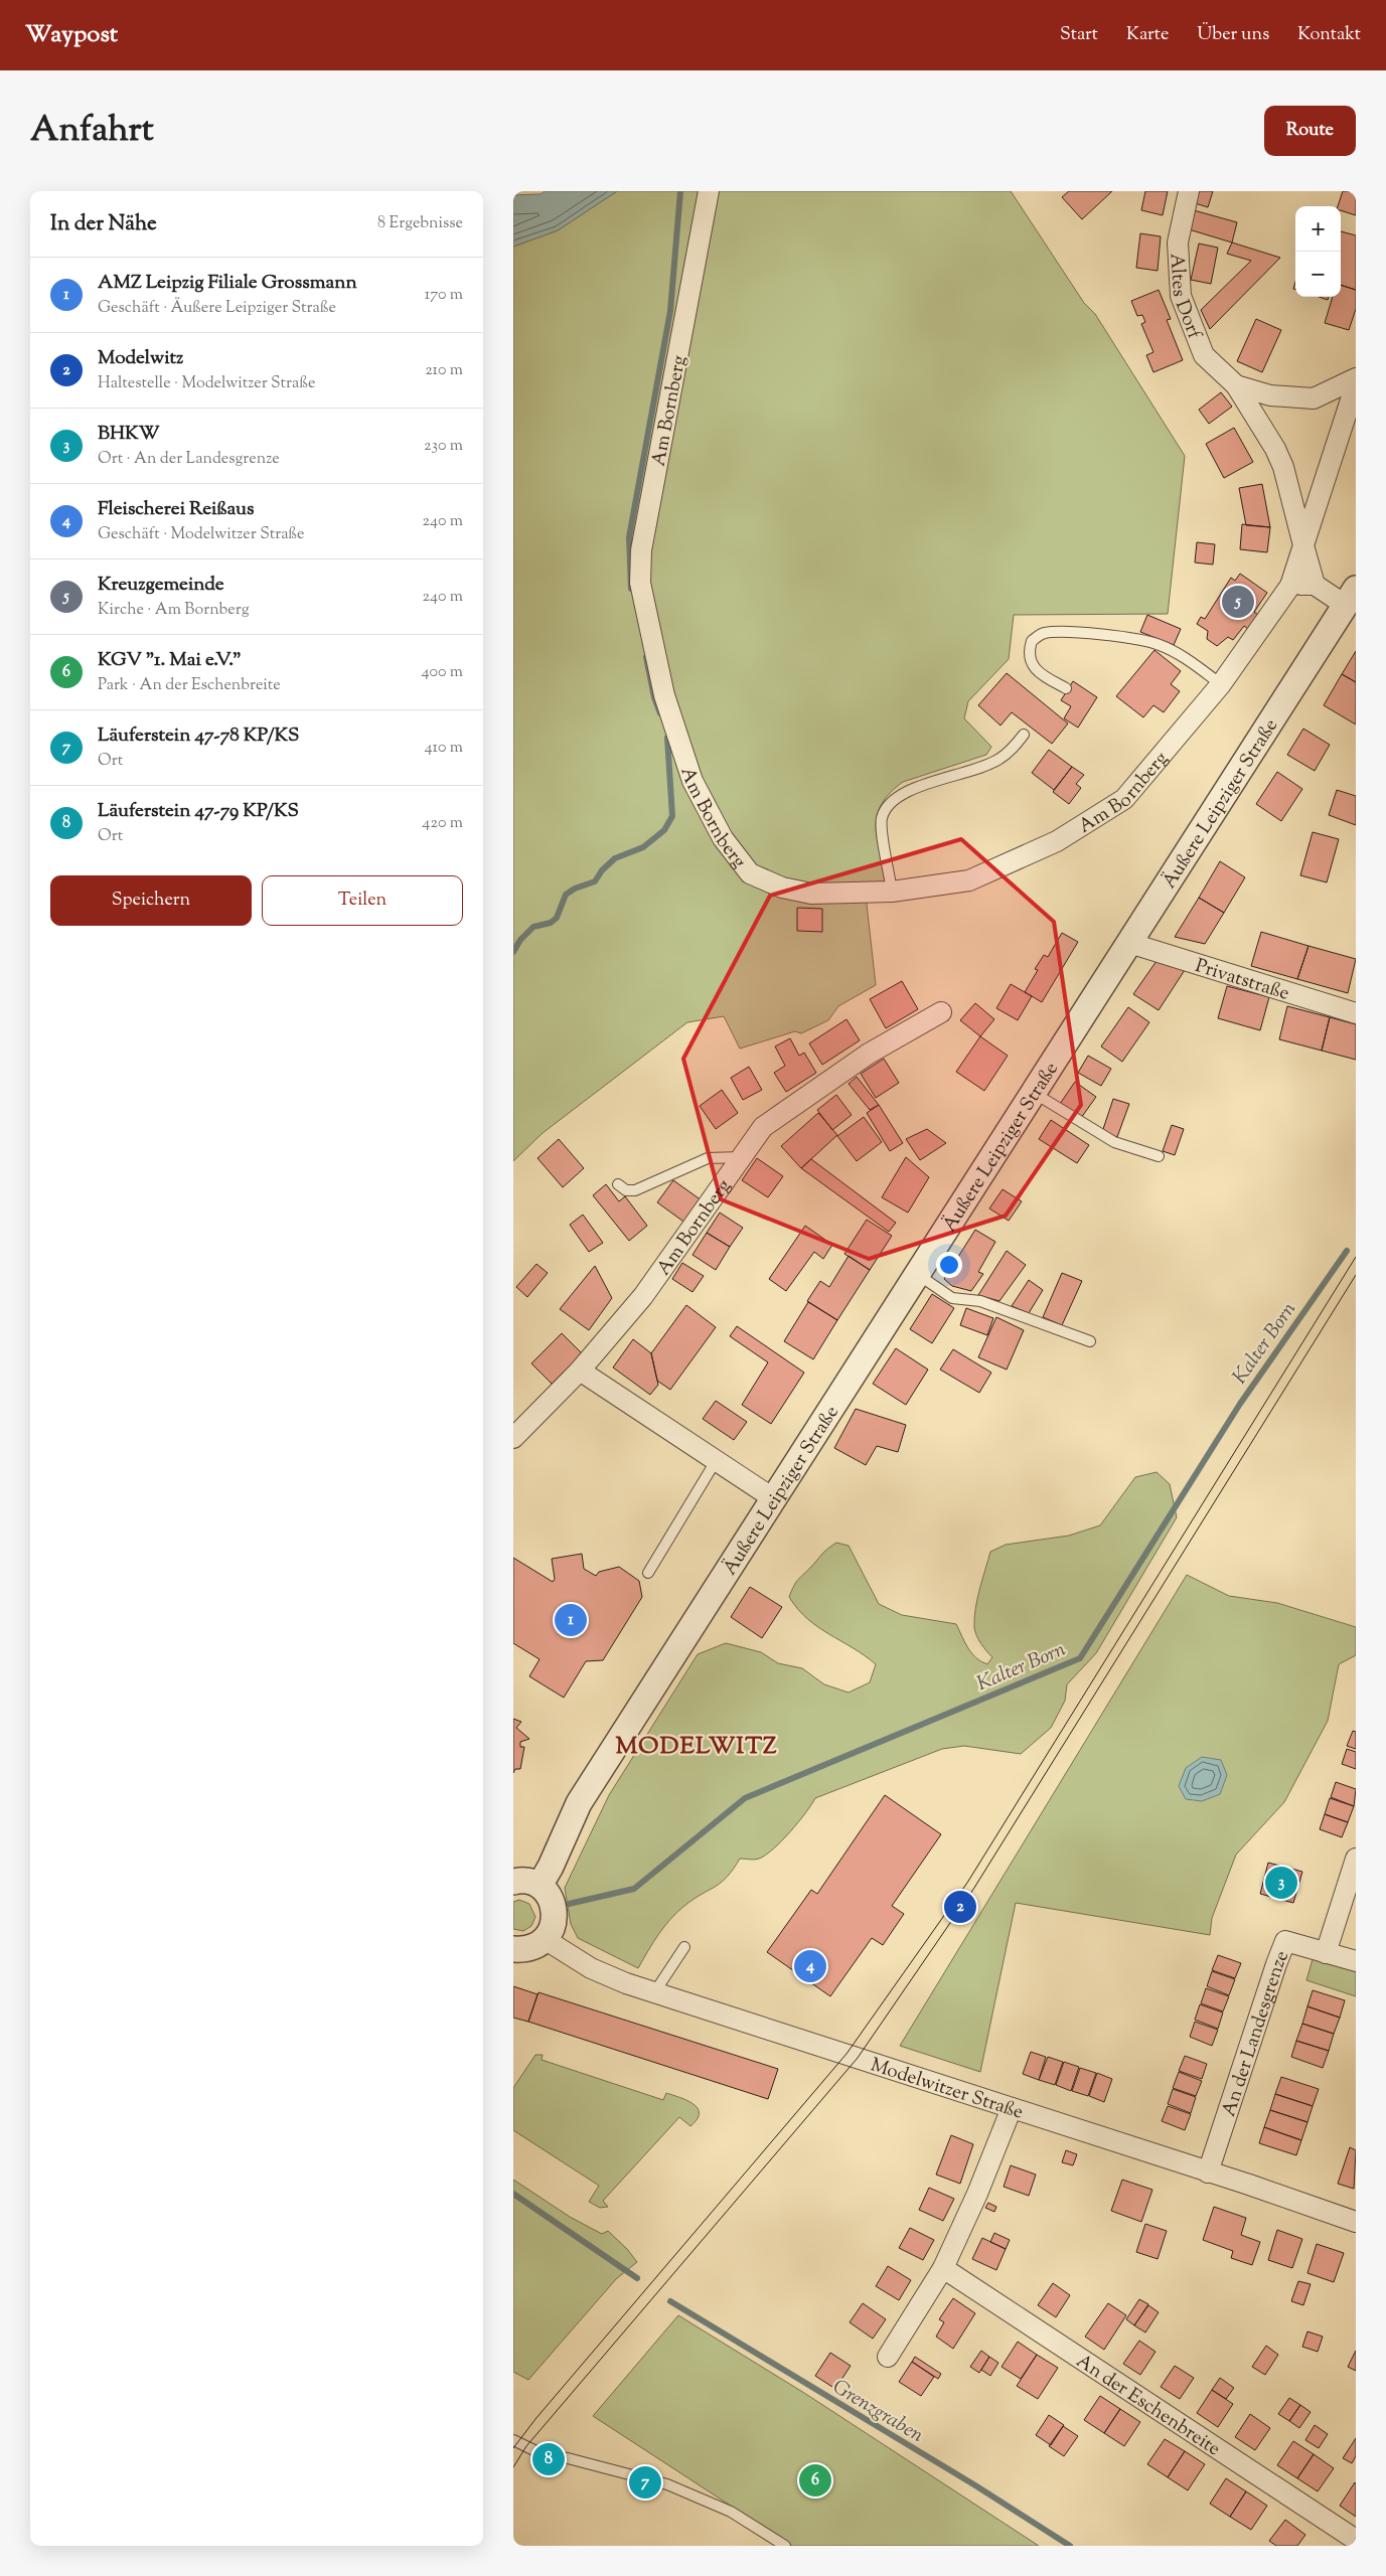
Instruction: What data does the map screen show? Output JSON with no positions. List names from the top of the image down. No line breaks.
{"streets":{"street":["Altes Dorf","Am Bornberg","Äußere Leipziger Straße","Privatstraße","An der Landesgrenze","Modelwitzer Straße","An der Eschenbreite"]},"crossings":[["Altes Dorf","Am Bornberg"],["Äußere Leipziger Straße","Privatstraße"],["An der Landesgrenze","Modelwitzer Straße"]],"districts":["MODELWITZ"],"water":["Kalter Born","Grenzgraben"],"page":{"header":"Waypost","nav":["Start","Karte","Über uns","Kontakt"],"title":"Anfahrt","buttons":["Route",["Speichern","Teilen"]],"heading":["In der Nähe","8 Ergebnisse"],"map_buttons":["+","−"],"list":[{"mark":"1","name":"AMZ Leipzig Filiale Grossmann","note":"Geschäft · Äußere Leipziger Straße","value":"170 m"},{"mark":"2","name":"Modelwitz","note":"Haltestelle · Modelwitzer Straße","value":"210 m"},{"mark":"3","name":"BHKW","note":"Ort · An der Landesgrenze","value":"230 m"},{"mark":"4","name":"Fleischerei Reißaus","note":"Geschäft · Modelwitzer Straße","value":"240 m"},{"mark":"5","name":"Kreuzgemeinde","note":"Kirche · Am Bornberg","value":"240 m"},{"mark":"6","name":"KGV \"1. Mai e.V.\"","note":"Park · An der Eschenbreite","value":"400 m"},{"mark":"7","name":"Läuferstein 47-78 KP/KS","note":"Ort","value":"410 m"},{"mark":"8","name":"Läuferstein 47-79 KP/KS","note":"Ort","value":"420 m"}],"pins":["5","1","3","2","4","8","6","7"]}}
